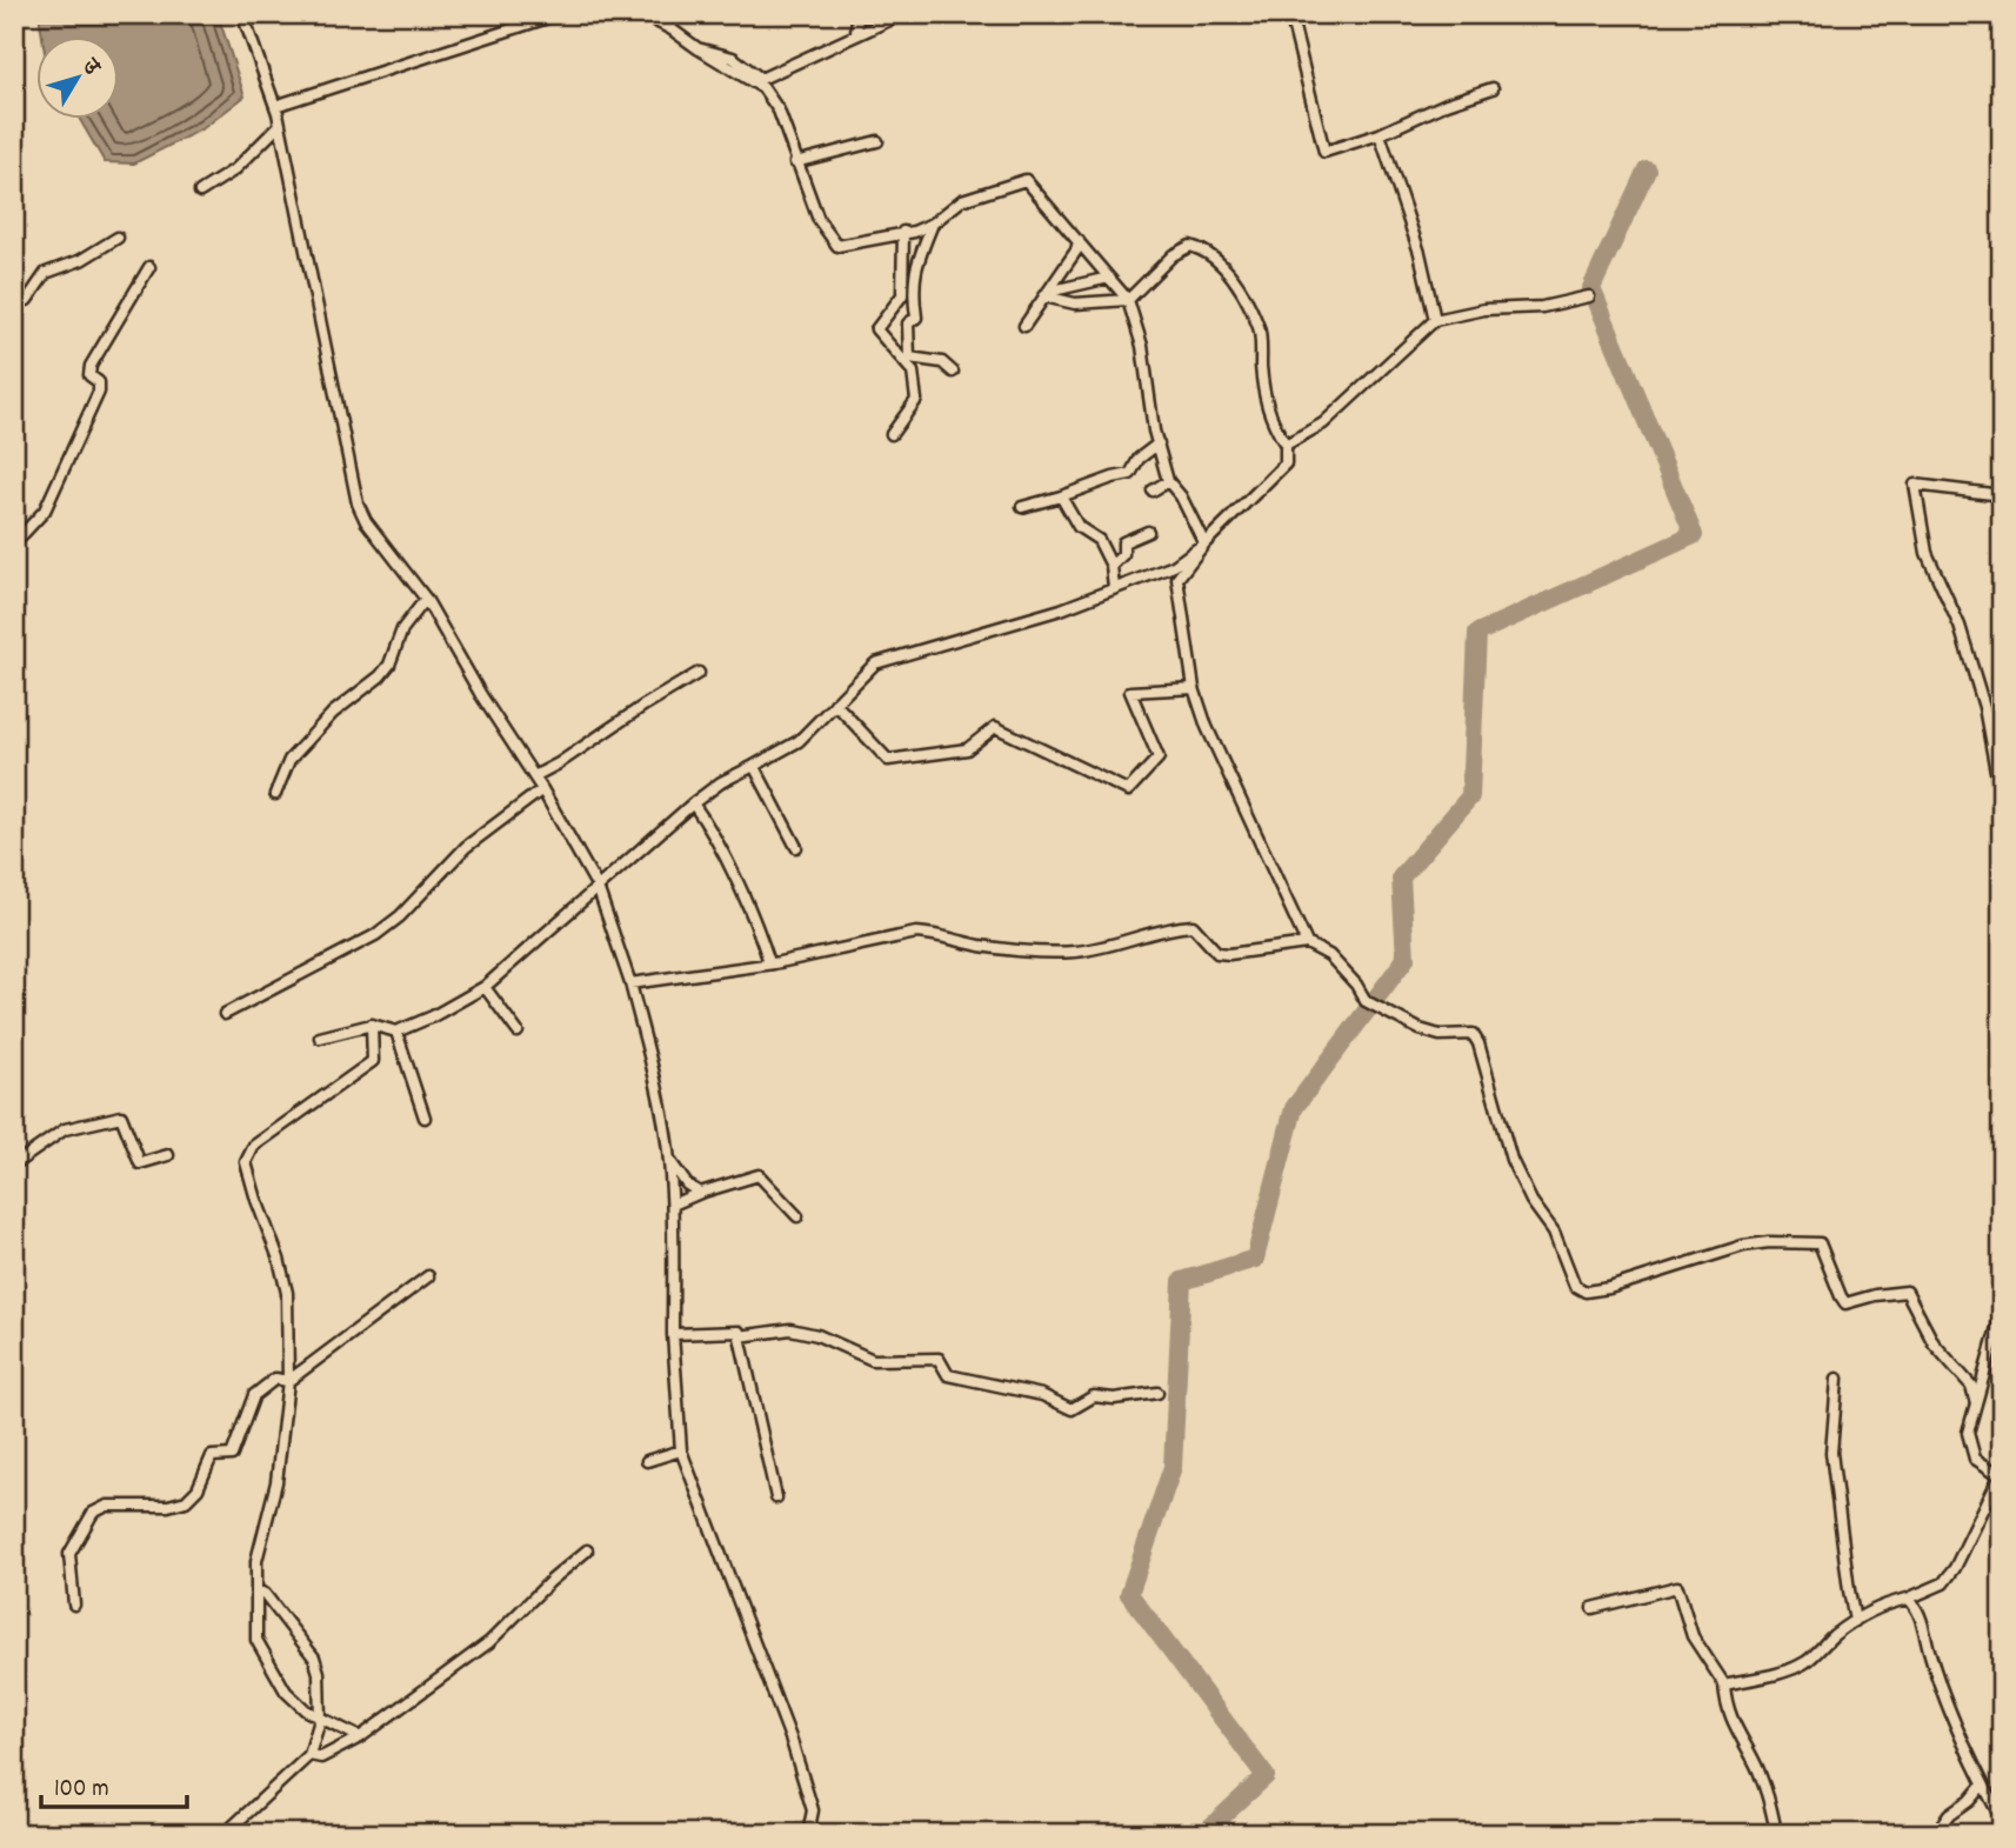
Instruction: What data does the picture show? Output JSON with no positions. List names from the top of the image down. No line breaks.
{"scale_bar":"100 m","north":"top right"}
